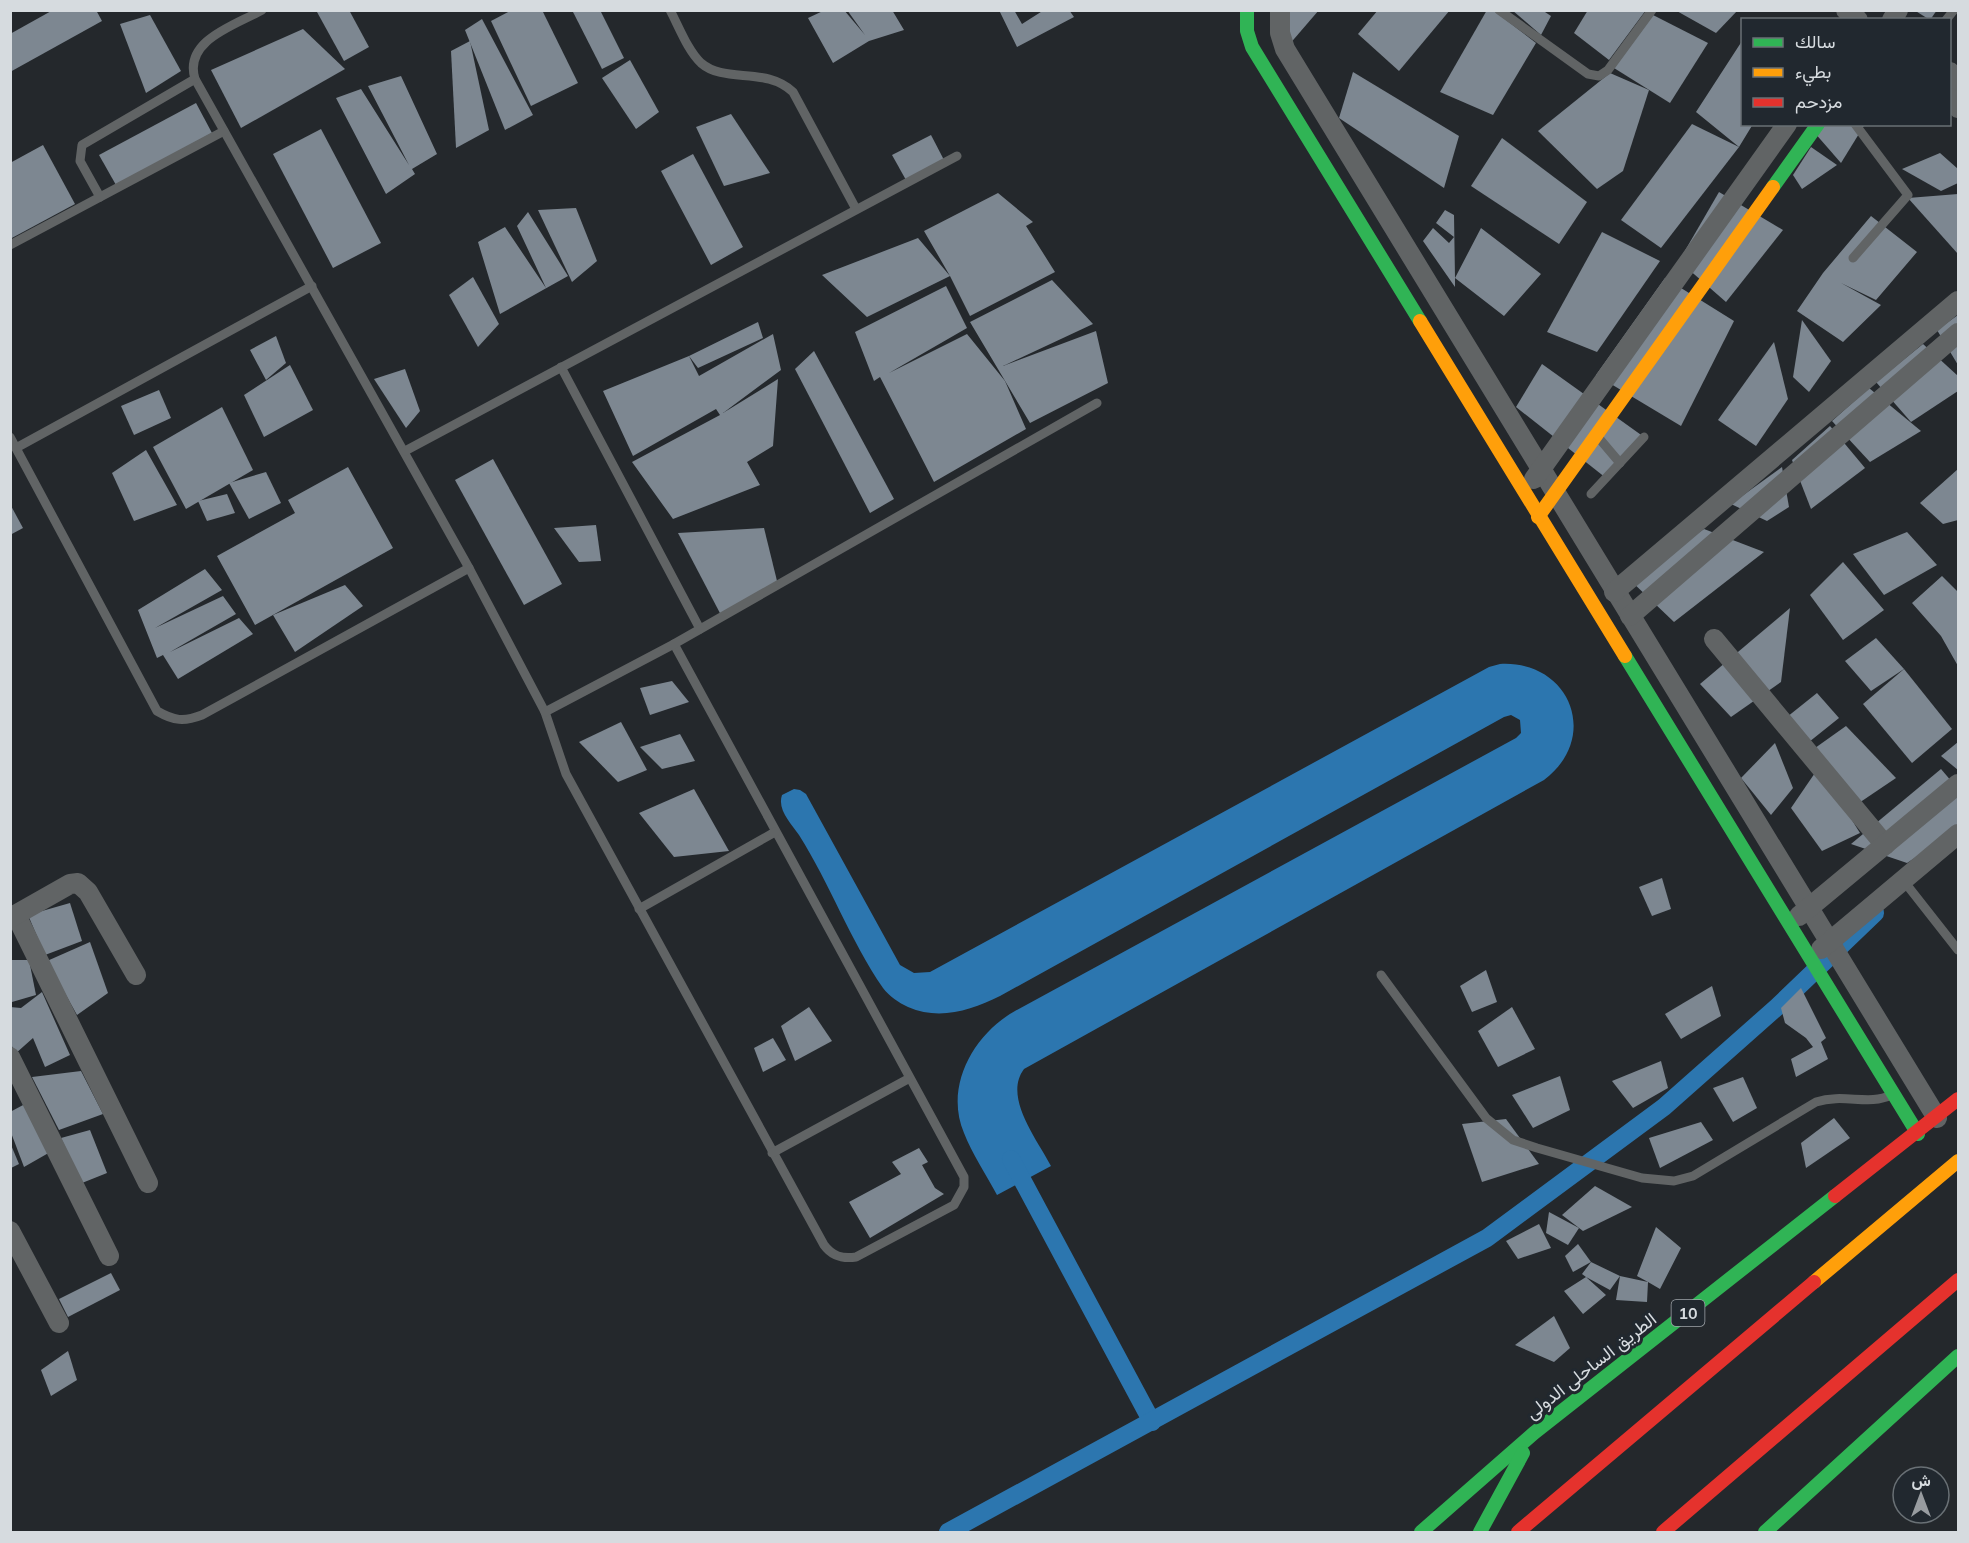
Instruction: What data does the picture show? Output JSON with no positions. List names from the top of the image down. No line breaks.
{"streets":{"main road":["10","الطريق الساحلى الدولى"]},"legend":["سالك","بطيء","مزدحم"],"north":"top"}
